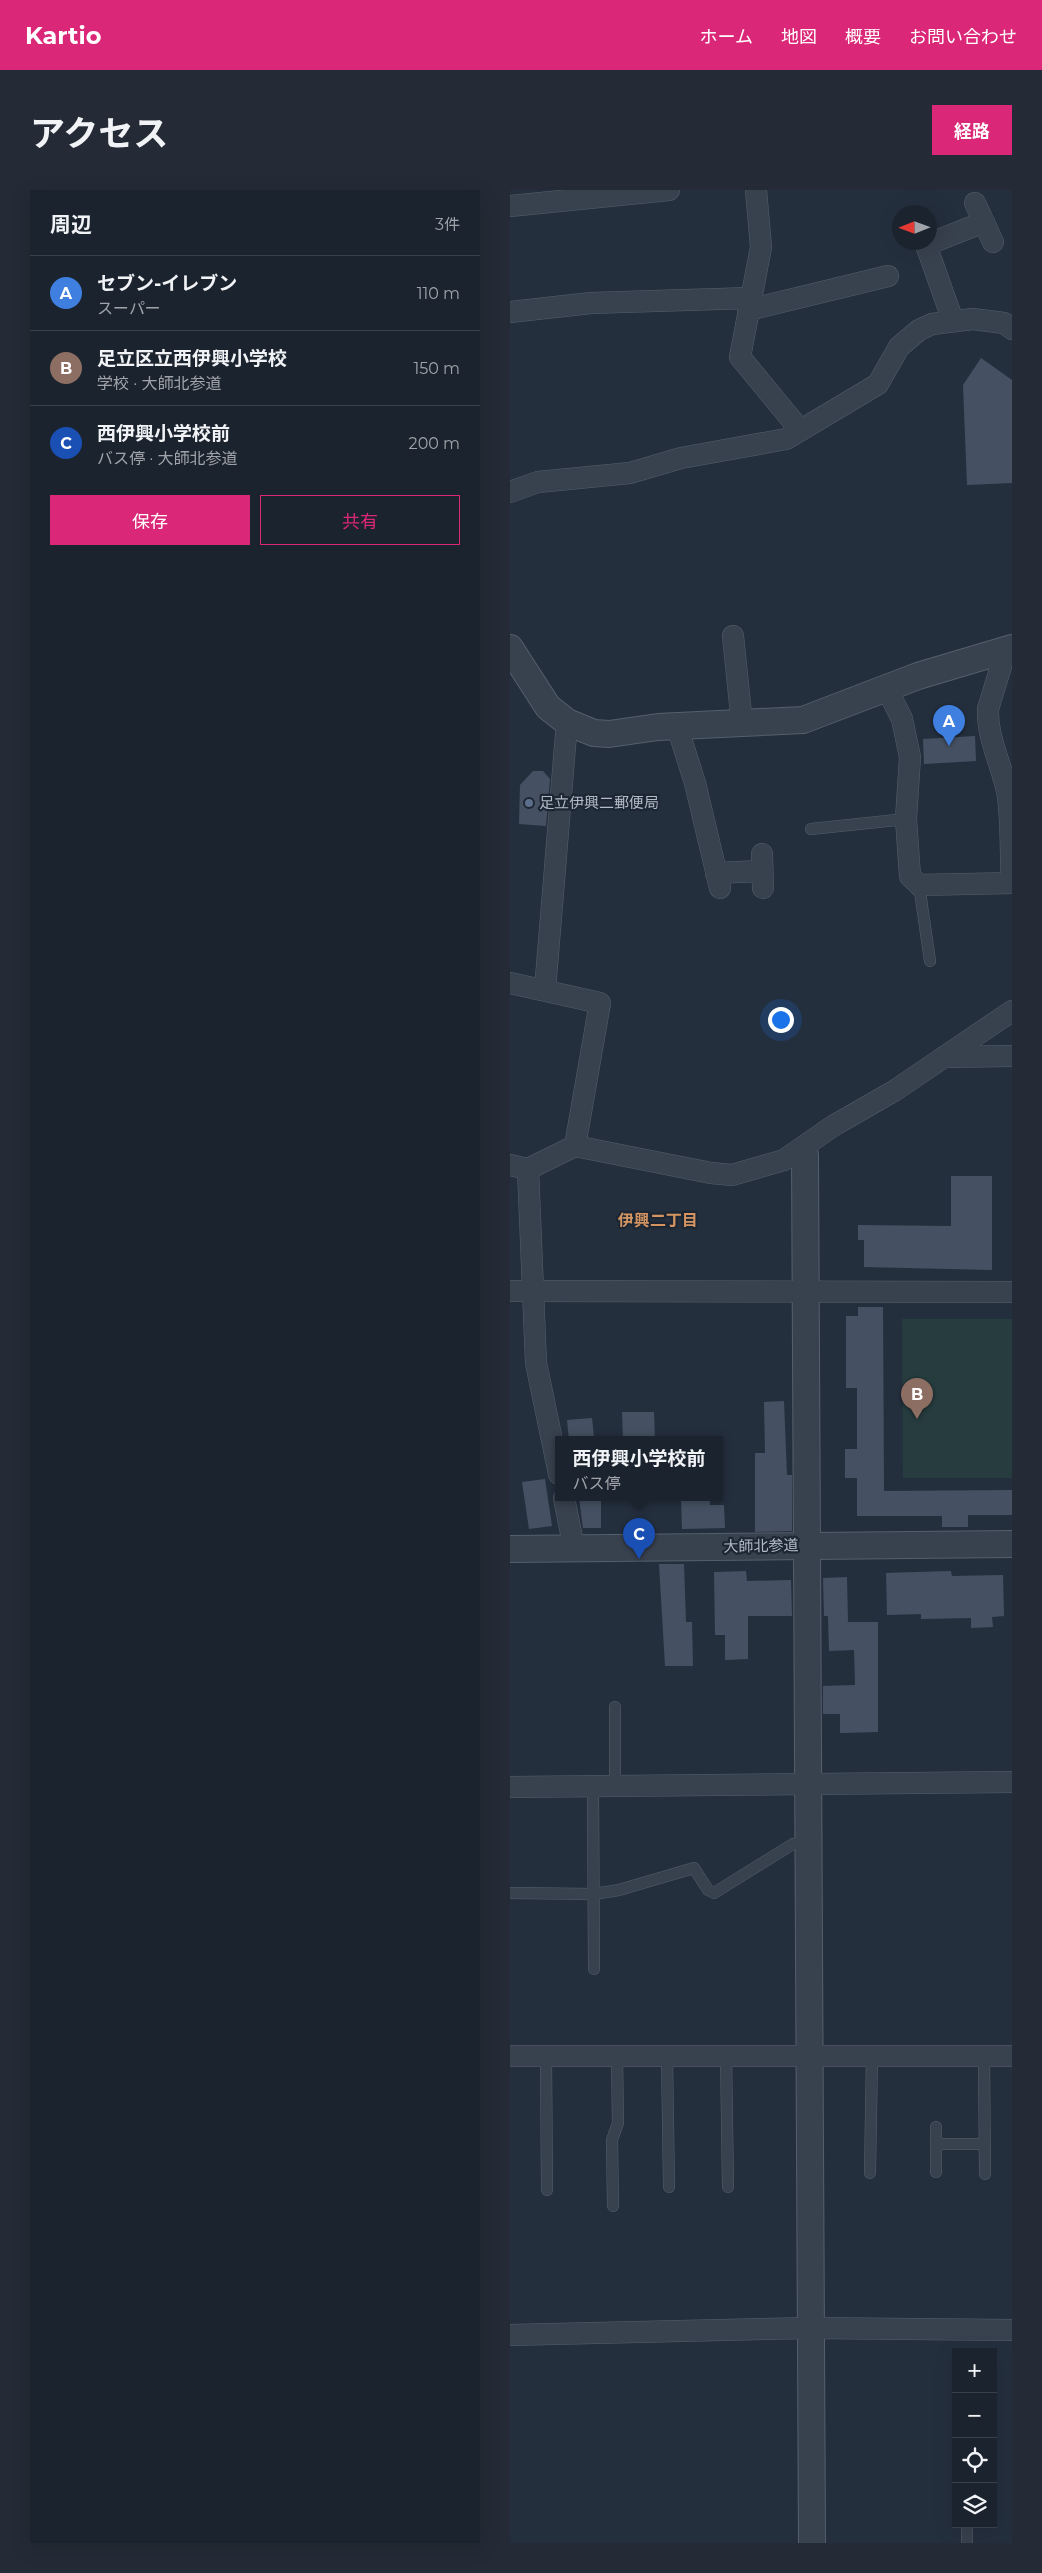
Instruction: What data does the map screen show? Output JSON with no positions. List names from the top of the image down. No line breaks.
{"streets":{"street":["大師北参道"]},"districts":["伊興二丁目"],"places":["足立伊興二郵便局"],"north":"left","page":{"header":"Kartio","nav":["ホーム","地図","概要","お問い合わせ"],"title":"アクセス","buttons":["経路",["保存","共有"]],"heading":["周辺","3件"],"list":[{"mark":"A","name":"セブン-イレブン","note":"スーパー","value":"110 m"},{"mark":"B","name":"足立区立西伊興小学校","note":"学校 · 大師北参道","value":"150 m"},{"mark":"C","name":"西伊興小学校前","note":"バス停 · 大師北参道","value":"200 m"}],"pins":["A","B","C"],"popup":["西伊興小学校前","バス停"],"map_buttons":["+","−"]}}
